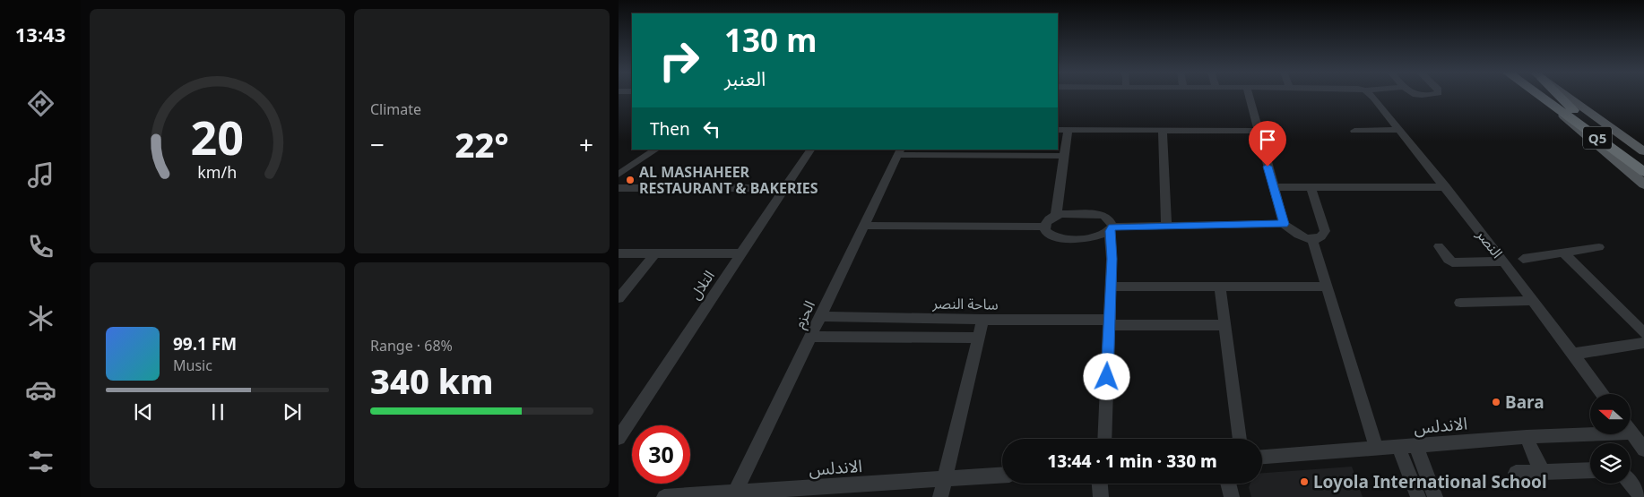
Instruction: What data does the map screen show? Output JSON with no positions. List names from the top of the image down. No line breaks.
{"streets":{"highway":["Q5"],"street":["النصر","التلال","ساحة النصر","الحزم","الاندلس"]},"crossings":[["ساحة النصر","الحزم"],["الحزم","الاندلس"]],"places":["AL MASHAHEER RESTAURANT & BAKERIES","Bara","Loyola International School"],"north":"left","page":{"tabs":"13:43","tile":["Climate",["Range · 68%","340 km"]],"turn":["130 m","العنبر"],"then":"Then","heat":["−","22°","+"],"song":["99.1 FM","Music"],"limit":"30","trip":"13:44 · 1 min · 330 m","gauge":["20","km/h"]}}
